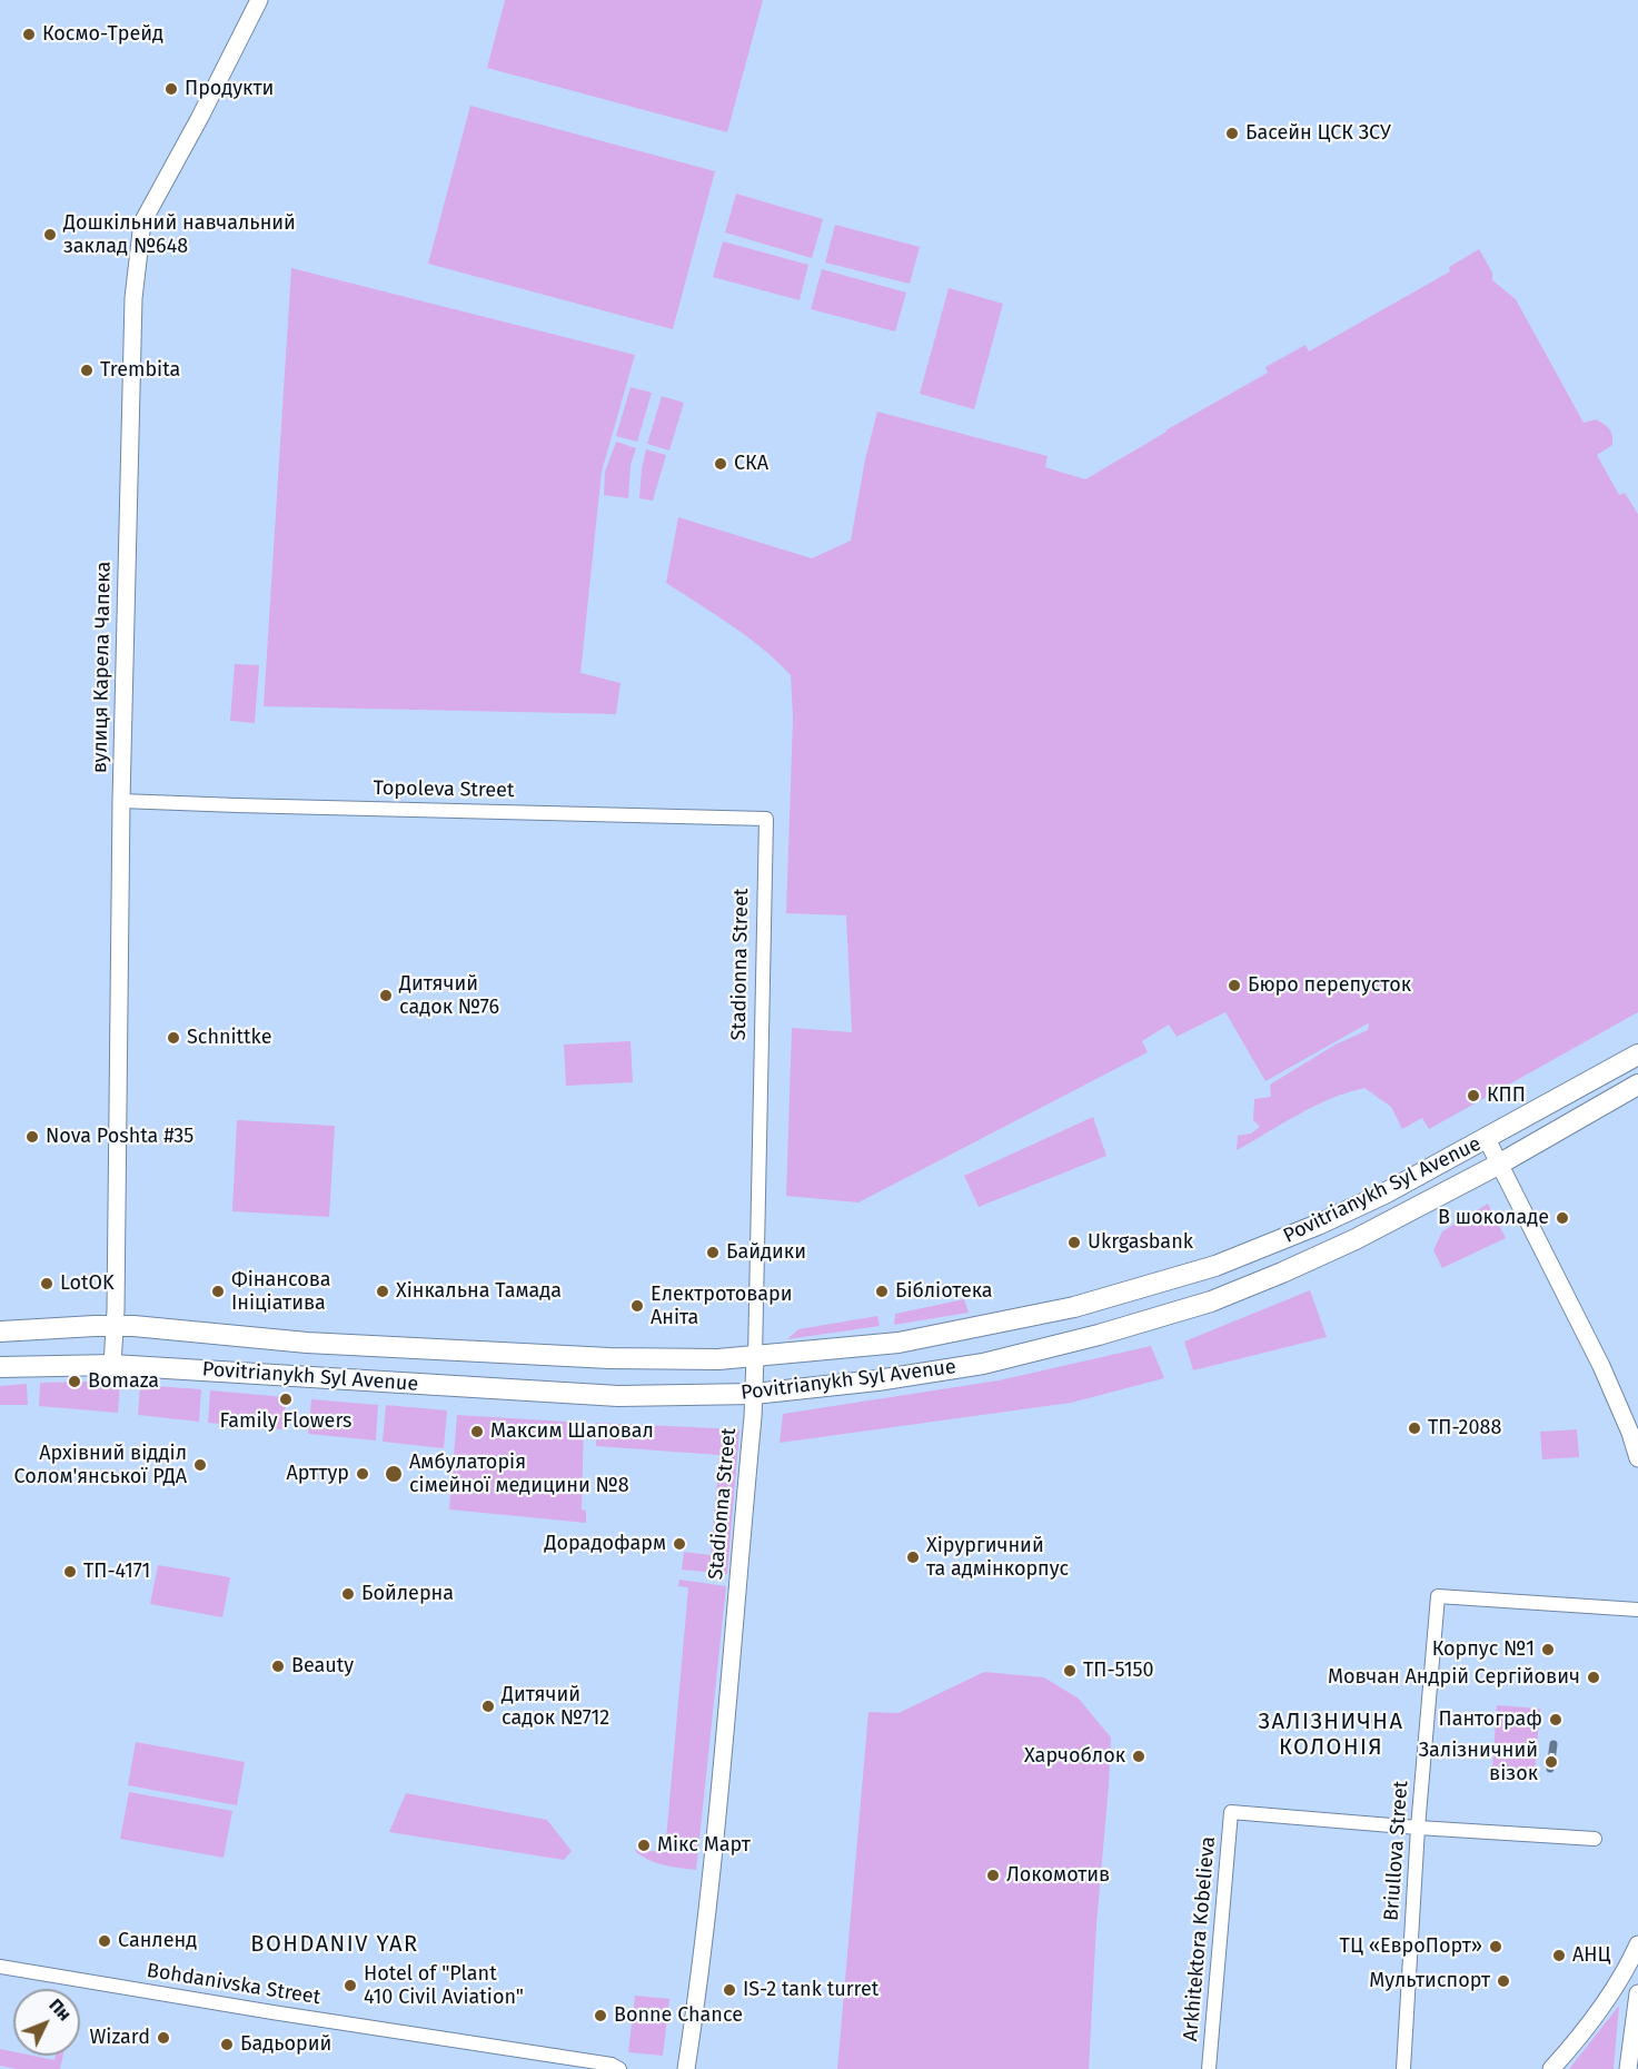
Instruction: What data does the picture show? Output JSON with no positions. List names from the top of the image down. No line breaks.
{"streets":{"main road":["Povitrianykh Syl Avenue"],"street":["вулиця Карела Чапека","Topoleva Street","Stadionna Street","Briullova Street","Arkhitektora Kobelieva","Bohdanivska Street"]},"crossings":[["вулиця Карела Чапека","Topoleva Street"],["вулиця Карела Чапека","Povitrianykh Syl Avenue"],["Topoleva Street","Stadionna Street"],["Stadionna Street","Povitrianykh Syl Avenue"],["Briullova Street","Arkhitektora Kobelieva"]],"districts":["ЗАЛІЗНИЧНА КОЛОНІЯ","BOHDANIV YAR"],"places":["Космо-Трейд","Продукти","Басейн ЦСК ЗСУ","Дошкільний навчальний заклад №648","Trembita","СКА","Бюро перепусток","Дитячий садок №76","Schnittke","КПП","Nova Poshta #35","В шоколаде","Ukrgasbank","Байдики","LotOK","Фінансова Ініціатива","Хінкальна Тамада","Бібліотека","Електротовари Аніта","Bomaza","Family Flowers","ТП-2088","Максим Шаповал","Архівний відділ Солом'янської РДА","Арттур","Амбулаторія сімейної медицини №8","Дорадофарм","Хірургичний та адмінкорпус","ТП-4171","Бойлерна","Корпус №1","Beauty","ТП-5150","Мовчан Андрій Сергійович","Дитячий садок №712","Пантограф","Харчоблок","Залізничний візок","Мікс Март","Локомотив","Санленд","ТЦ «ЕвроПорт»","АНЦ","Мультиспорт","Hotel of \"Plant 410 Civil Aviation\"","IS-2 tank turret","Bonne Chance","Wizard","Бадьорий"],"north":"top right"}
